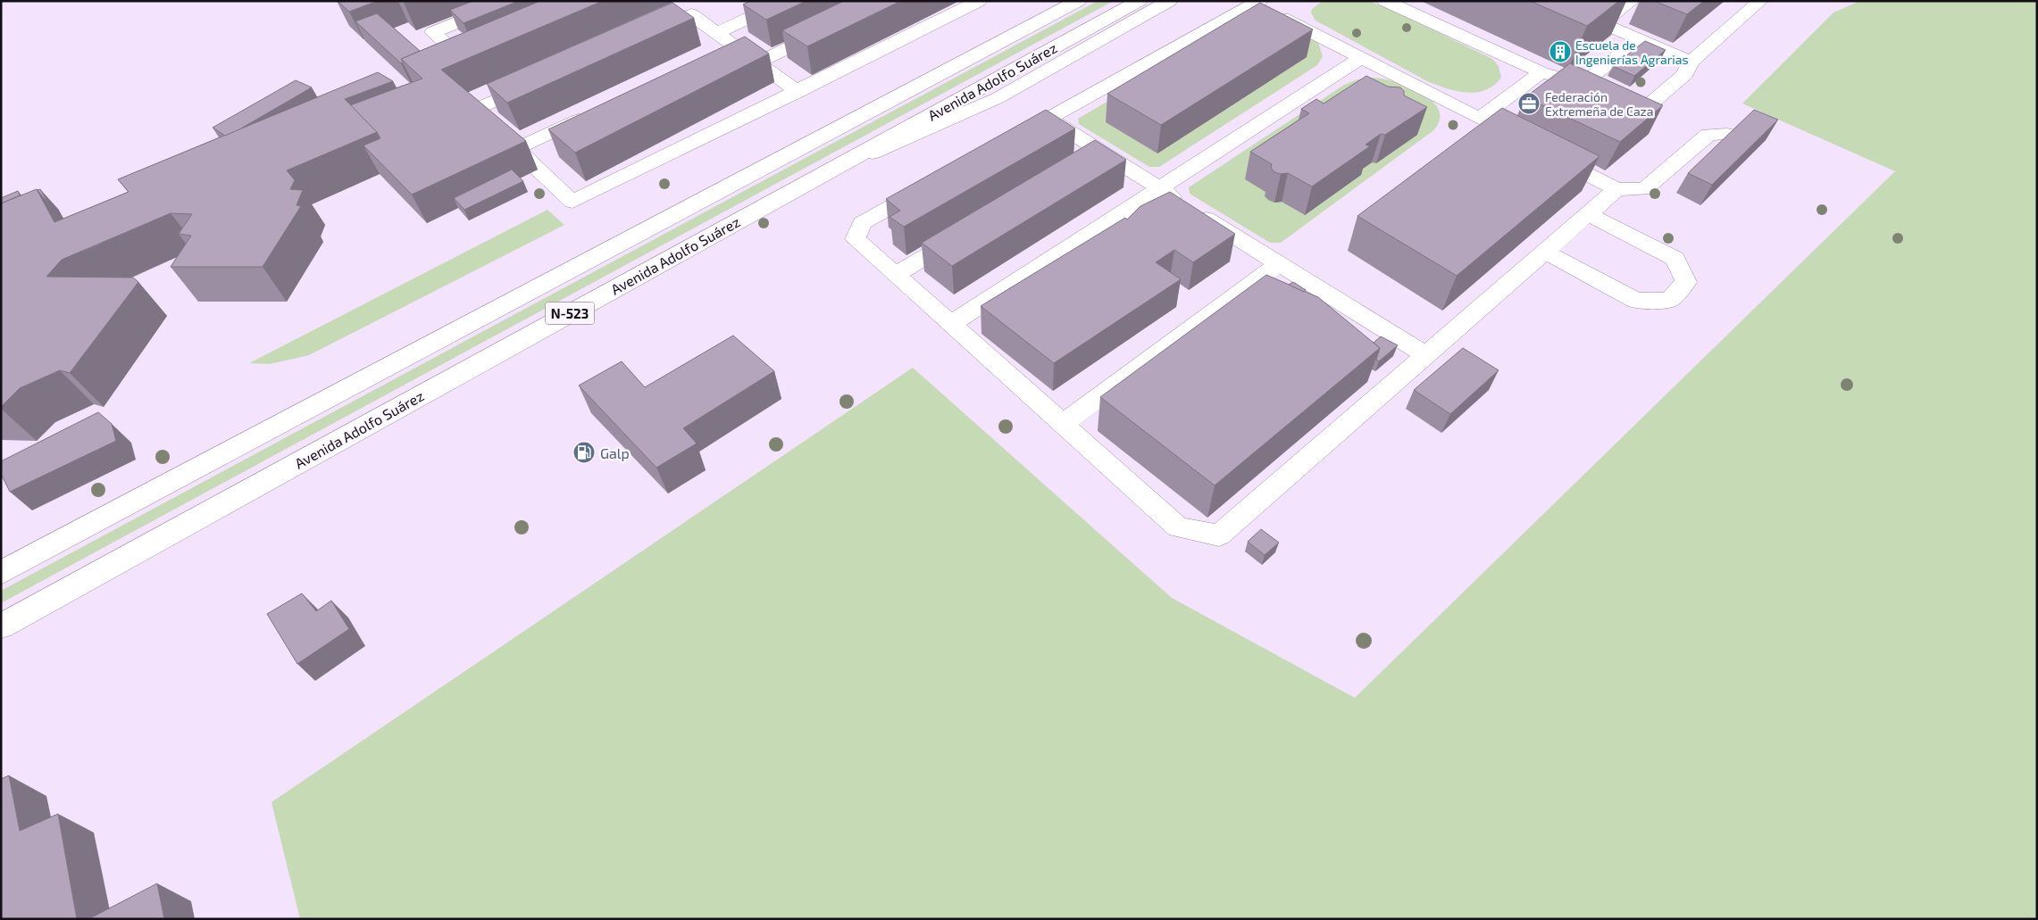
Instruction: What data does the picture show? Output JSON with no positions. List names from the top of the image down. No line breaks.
{"streets":{"main road":["Avenida Adolfo Suárez","N-523"]},"places":{"building":["Escuela de Ingenierías Agrarias"],"office":["Federación Extremeña de Caza"],"fuel station":["Galp"]}}
